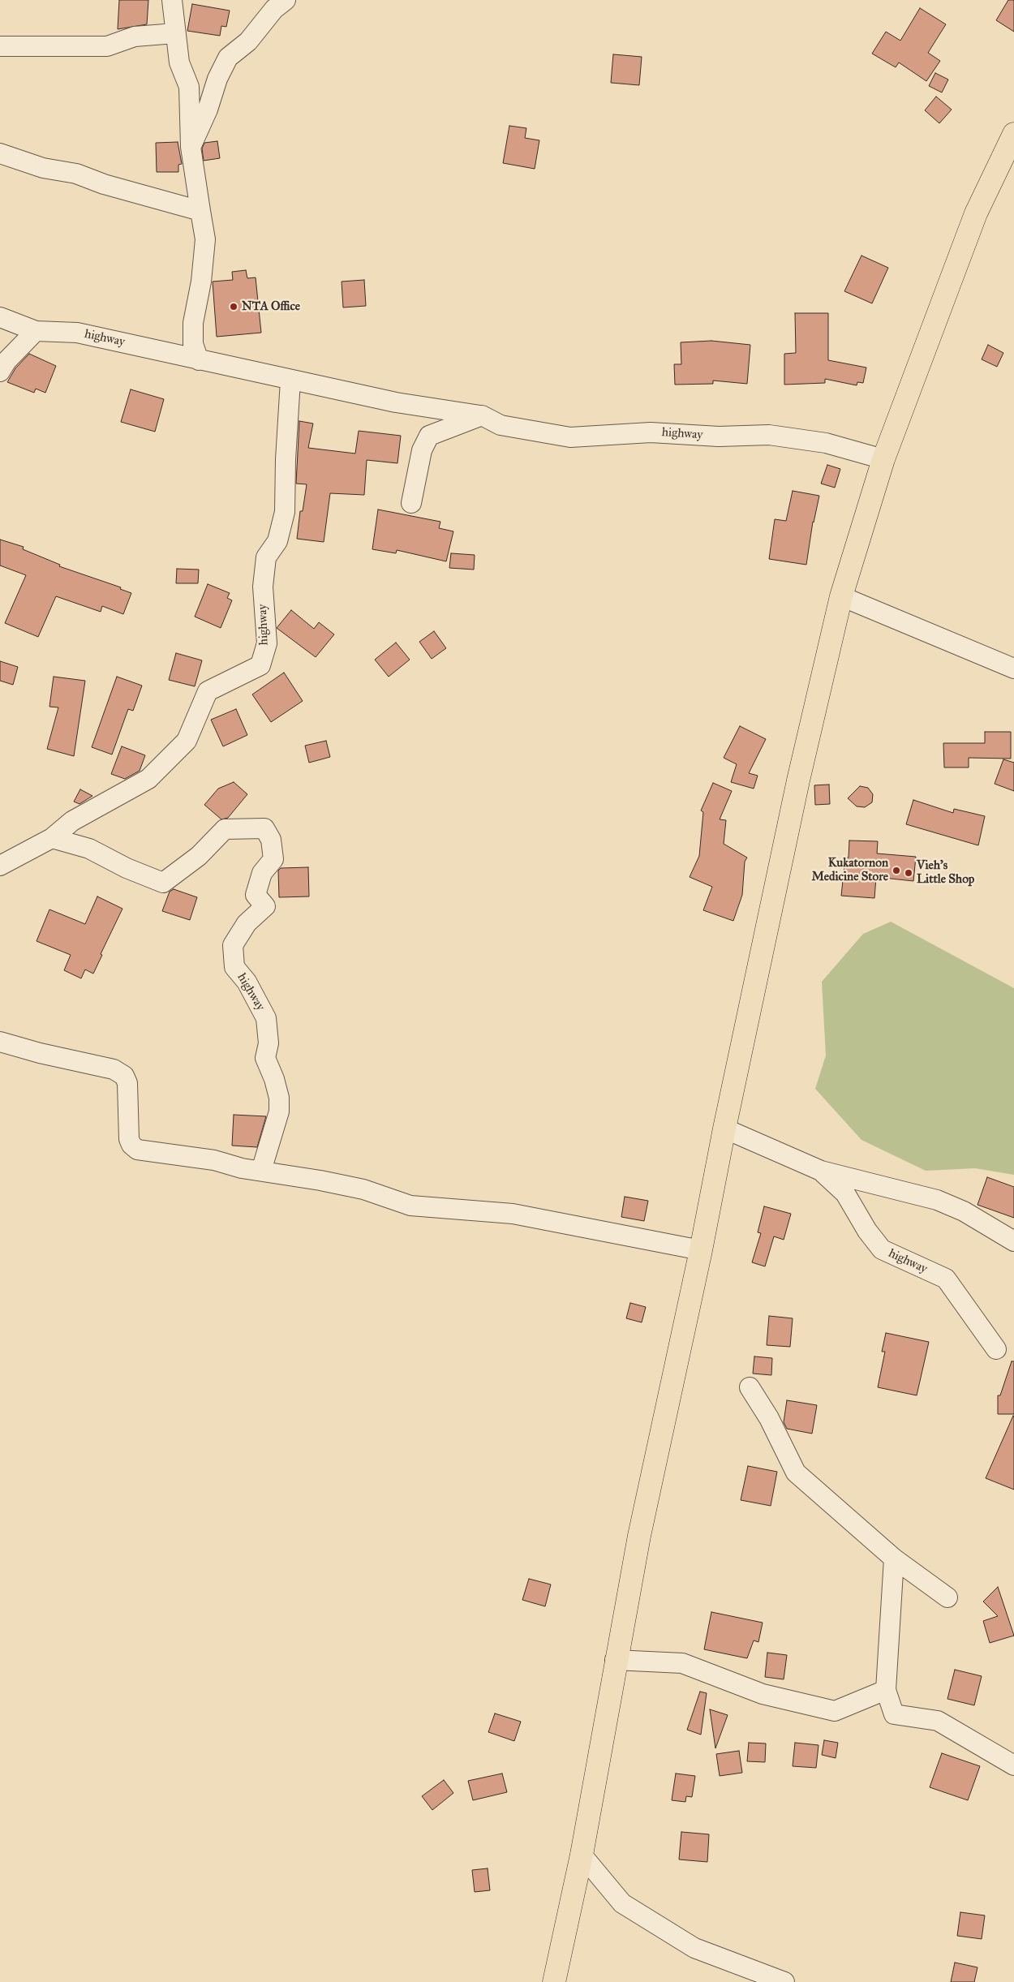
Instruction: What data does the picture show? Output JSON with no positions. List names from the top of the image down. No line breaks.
{"streets":{"street":["highway"]},"places":["NTA Office","Kukatornon Medicine Store","Vieh's Little Shop"]}
